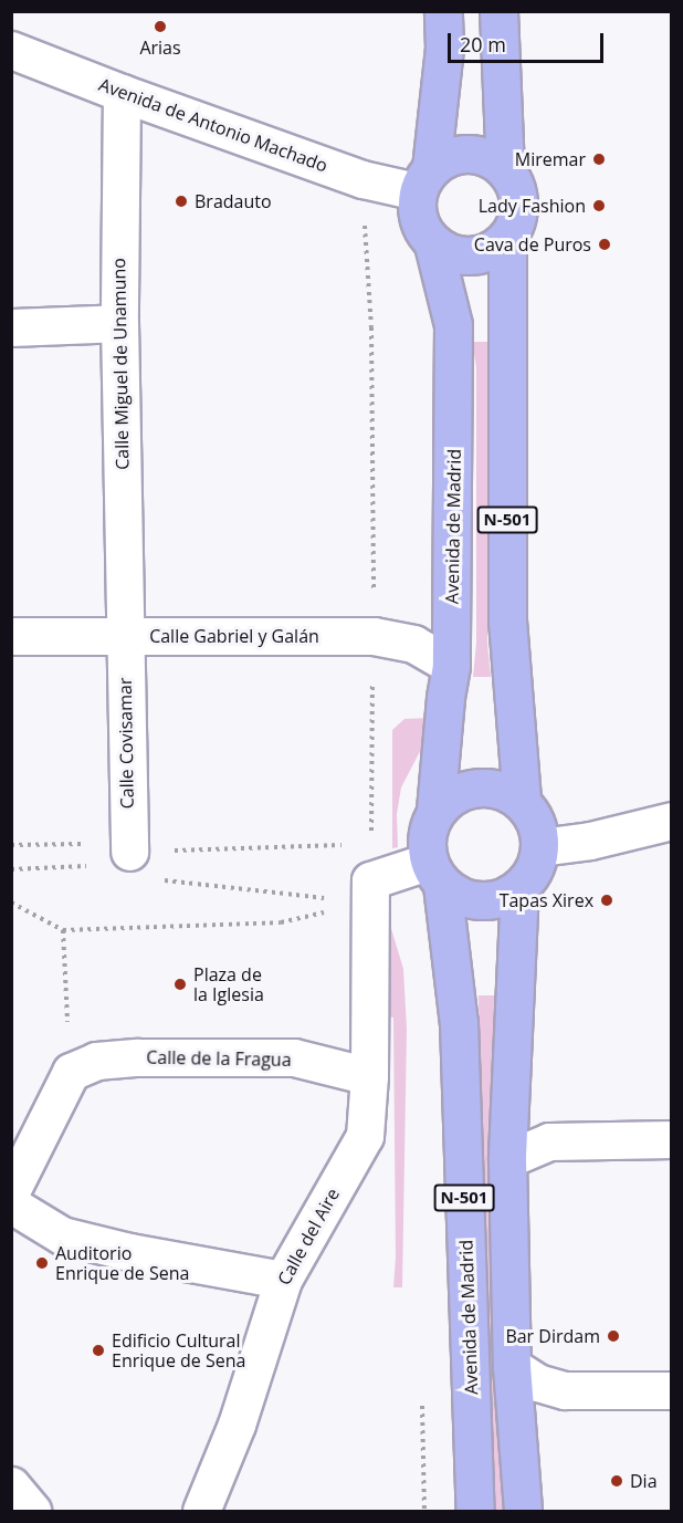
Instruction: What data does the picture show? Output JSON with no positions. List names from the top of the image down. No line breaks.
{"streets":{"highway":["N-501","Avenida de Madrid"],"street":["Avenida de Antonio Machado","Calle Miguel de Unamuno","Calle Gabriel y Galán","Calle Covisamar","Calle de la Fragua","Calle del Aire"]},"crossings":[["Avenida de Antonio Machado","Calle Miguel de Unamuno"],["Avenida de Antonio Machado","N-501"],["Avenida de Antonio Machado","Avenida de Madrid"],["Calle Miguel de Unamuno","Calle Gabriel y Galán"],["Calle Miguel de Unamuno","Calle Covisamar"],["N-501","Avenida de Madrid"],["Avenida de Madrid","Calle Gabriel y Galán"],["Calle Gabriel y Galán","Calle Covisamar"],["Calle de la Fragua","Calle del Aire"]],"places":["Arias","Miremar","Bradauto","Lady Fashion","Cava de Puros","Tapas Xirex","Plaza de la Iglesia","Auditorio Enrique de Sena","Bar Dirdam","Edificio Cultural Enrique de Sena","Dia"],"scale_bar":"20 m"}
